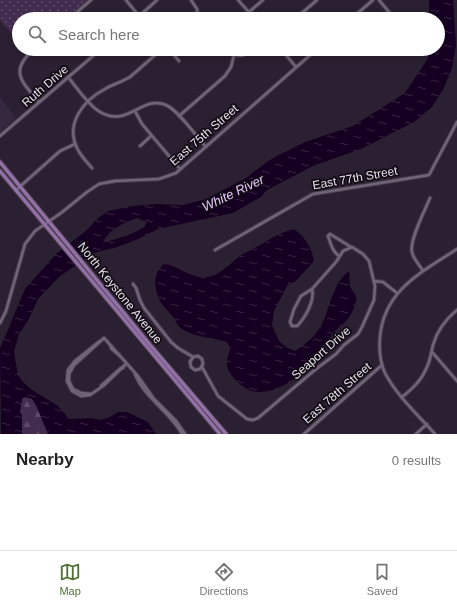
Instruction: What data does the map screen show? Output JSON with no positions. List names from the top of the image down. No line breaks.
{"streets":{"main road":["North Keystone Avenue"],"street":["Ruth Drive","East 75th Street","East 77th Street","Seaport Drive","East 78th Street"]},"crossings":[["East 75th Street","North Keystone Avenue"]],"water":["White River"],"page":{"search":"Search here","heading":["Nearby","0 results"],"nav":["Map","Directions","Saved"]}}
